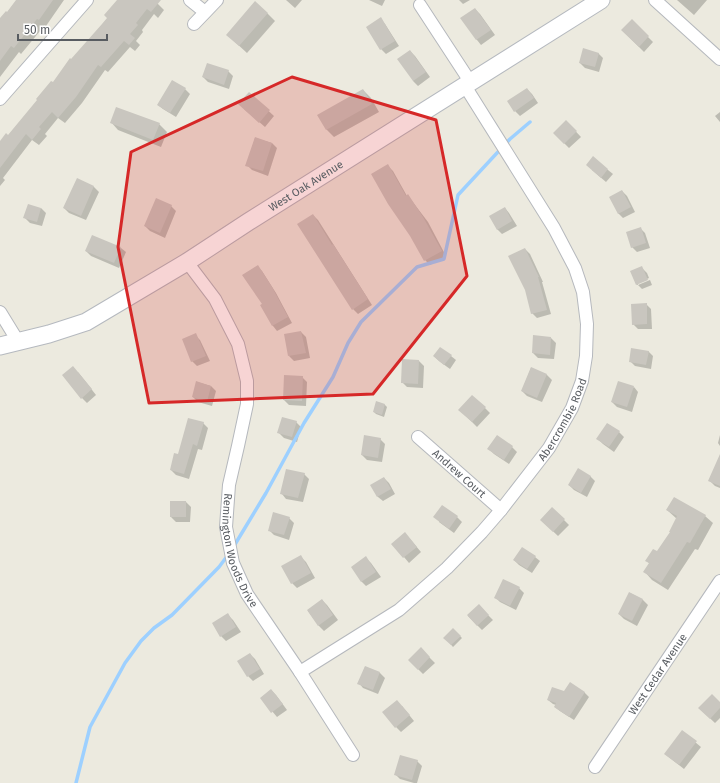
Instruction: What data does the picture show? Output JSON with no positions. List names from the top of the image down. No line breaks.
{"streets":{"street":["West Oak Avenue","Abercrombie Road","Andrew Court","Remington Woods Drive","West Cedar Avenue"]},"crossings":[["West Oak Avenue","Abercrombie Road"],["West Oak Avenue","Remington Woods Drive"],["Abercrombie Road","Andrew Court"],["Abercrombie Road","Remington Woods Drive"]],"scale_bar":"50 m"}
